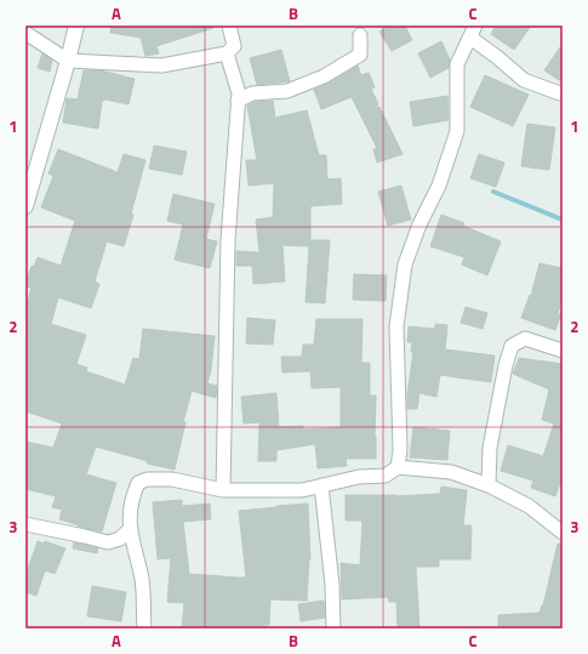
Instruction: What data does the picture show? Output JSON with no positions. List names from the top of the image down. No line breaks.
{"grid":{"columns":["A","B","C"],"rows":["1","2","3"]}}
